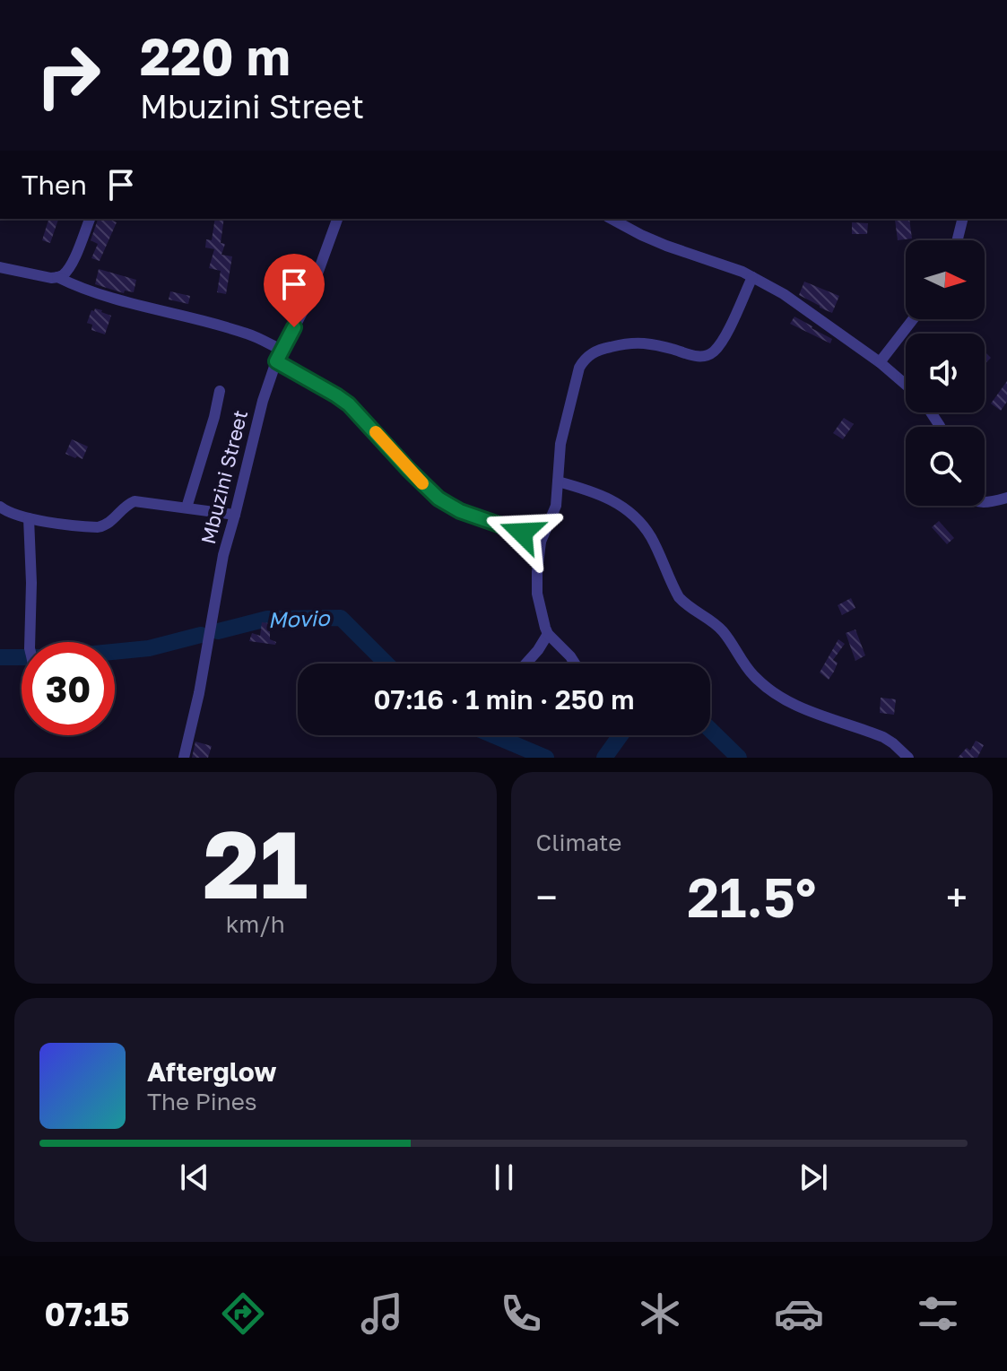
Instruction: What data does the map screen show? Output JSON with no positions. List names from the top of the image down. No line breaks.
{"streets":{"street":["Mbuzini Street"]},"water":["Movio"],"north":"right","page":{"turn":["220 m","Mbuzini Street"],"then":"Then","limit":"30","trip":"07:16 · 1 min · 250 m","tile":[["21","km/h"],"Climate"],"heat":["−","21.5°","+"],"song":["Afterglow","The Pines"],"tabs":"07:15"}}
